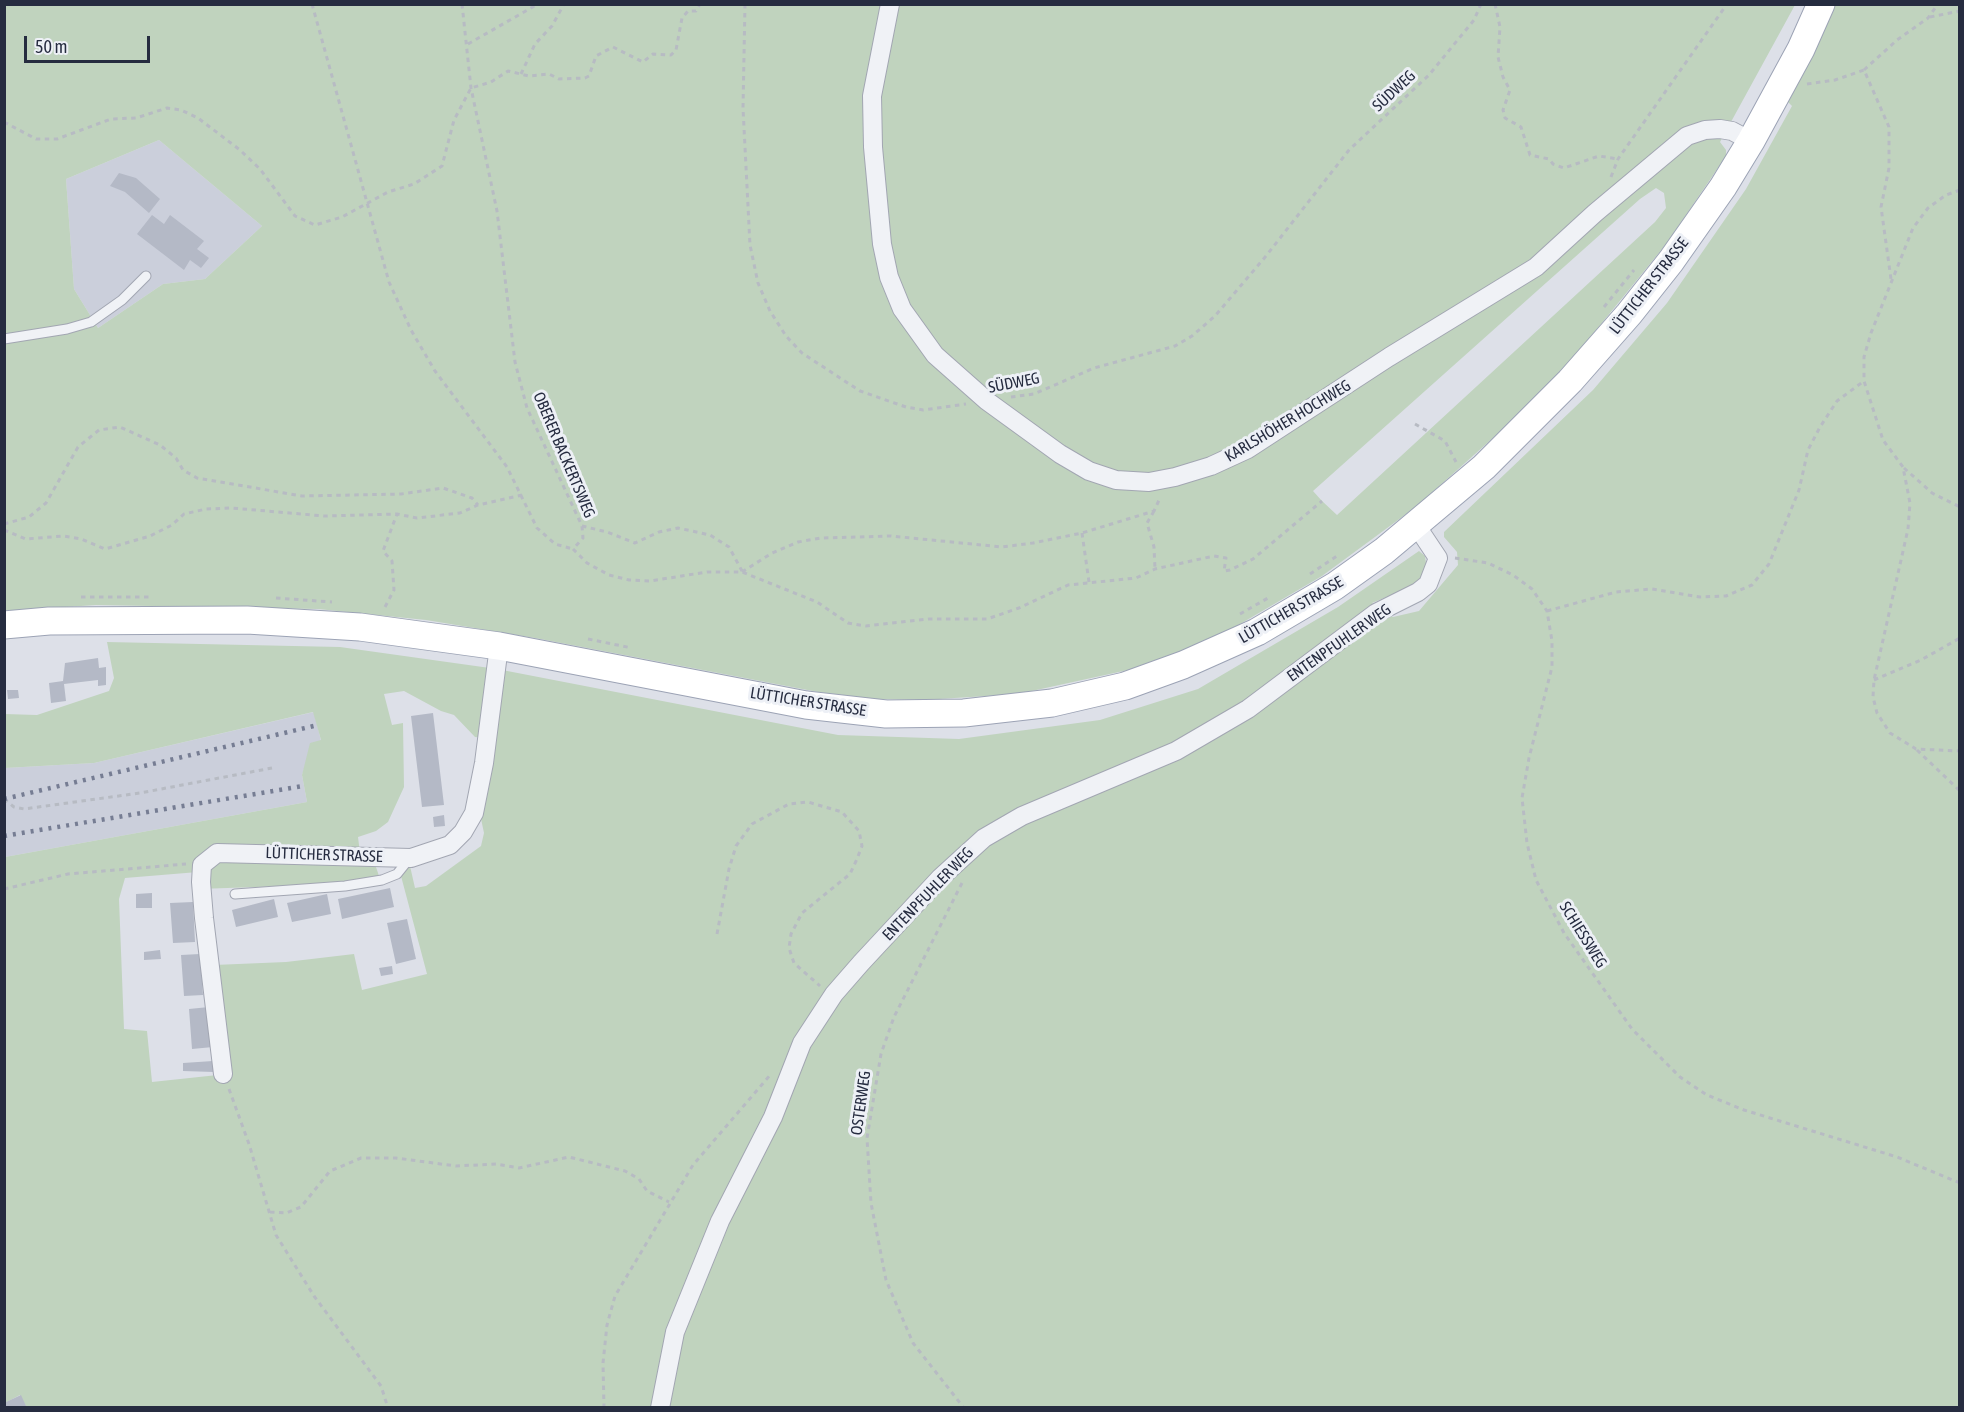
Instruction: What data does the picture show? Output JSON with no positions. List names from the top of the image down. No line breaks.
{"streets":{"main road":["LÜTTICHER STRASSE"],"street":["KARLSHÖHER HOCHWEG","ENTENPFUHLER WEG"],"path":["SÜDWEG","OBERER BACKERTSWEG","SCHIESSWEG","OSTERWEG"]},"crossings":[["SÜDWEG","KARLSHÖHER HOCHWEG"],["LÜTTICHER STRASSE","KARLSHÖHER HOCHWEG"],["ENTENPFUHLER WEG","SCHIESSWEG"]],"scale_bar":"50 m"}
